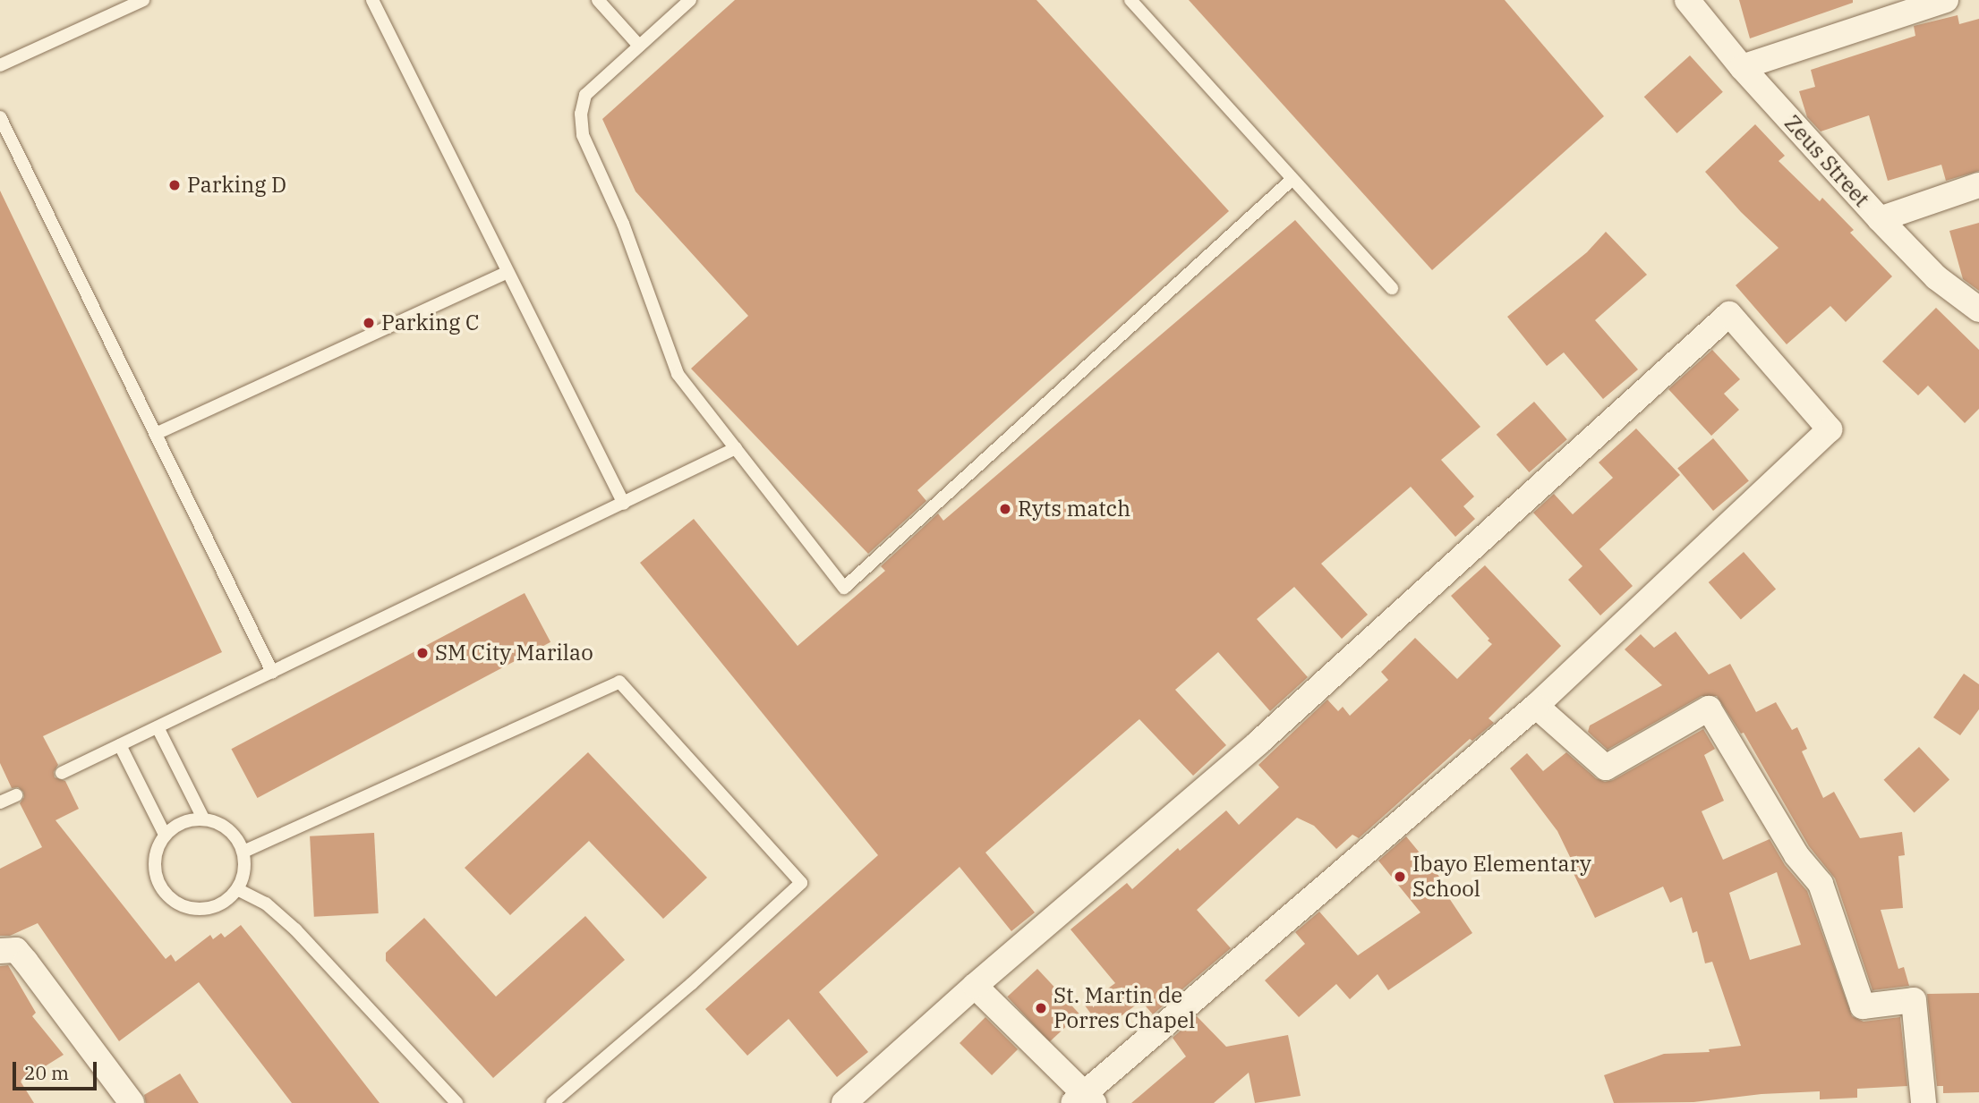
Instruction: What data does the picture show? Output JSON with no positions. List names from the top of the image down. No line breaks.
{"streets":{"street":["Zeus Street"]},"places":["Parking D","Parking C","Ryts match","SM City Marilao","Ibayo Elementary School","St. Martin de Porres Chapel"],"scale_bar":"20 m"}
